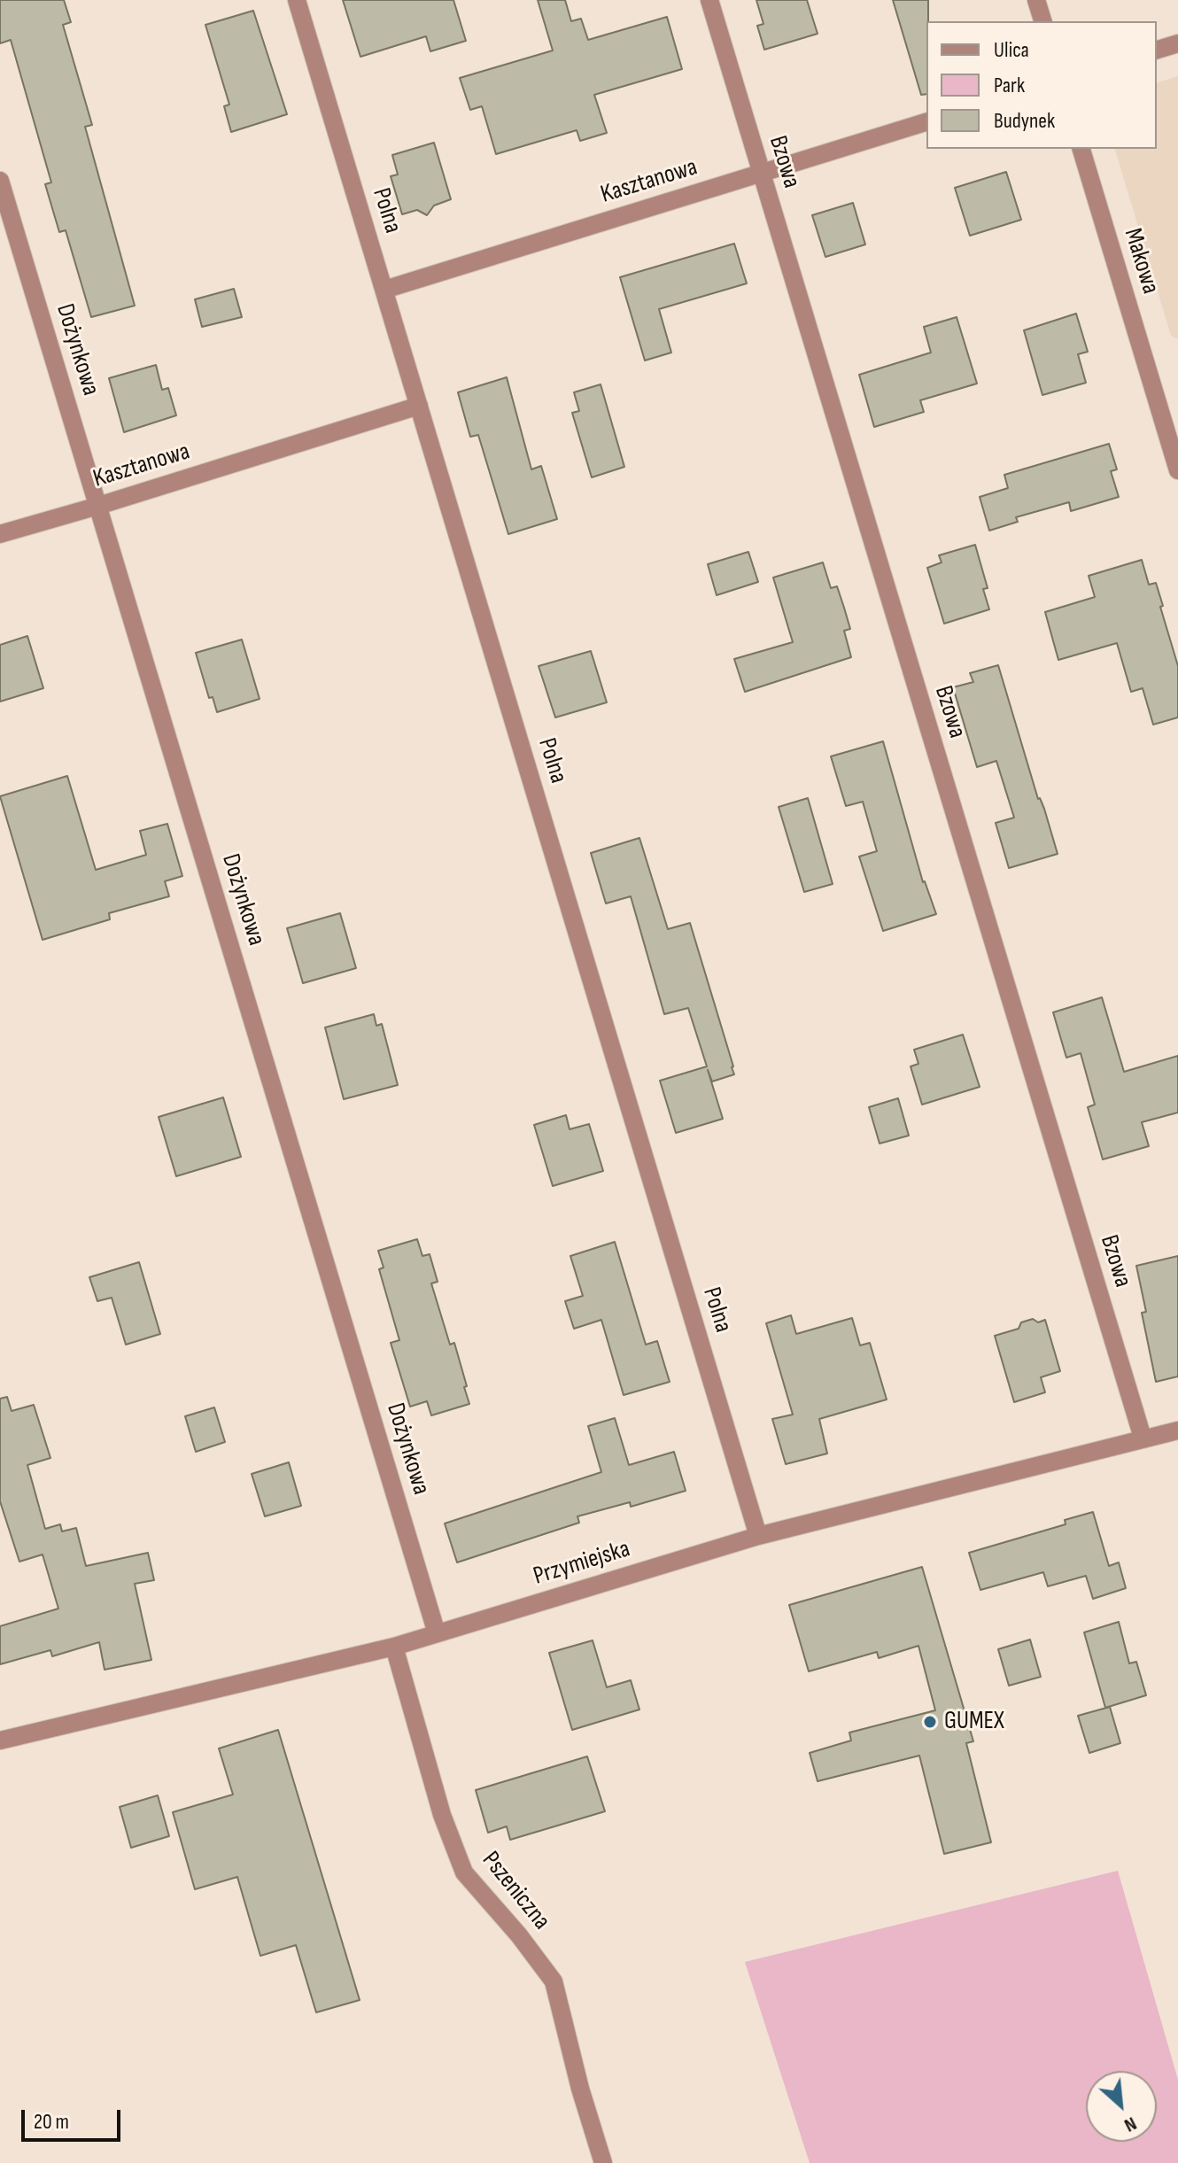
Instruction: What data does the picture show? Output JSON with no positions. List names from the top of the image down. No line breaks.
{"streets":{"street":["Bzowa","Kasztanowa","Polna","Makowa","Dożynkowa","Przymiejska","Pszeniczna"]},"crossings":[["Bzowa","Kasztanowa"],["Bzowa","Przymiejska"],["Kasztanowa","Polna"],["Kasztanowa","Dożynkowa"],["Polna","Przymiejska"],["Dożynkowa","Przymiejska"],["Przymiejska","Pszeniczna"]],"places":["GUMEX"],"legend":["Ulica","Park","Budynek"],"scale_bar":"20 m","north":"bottom right"}
